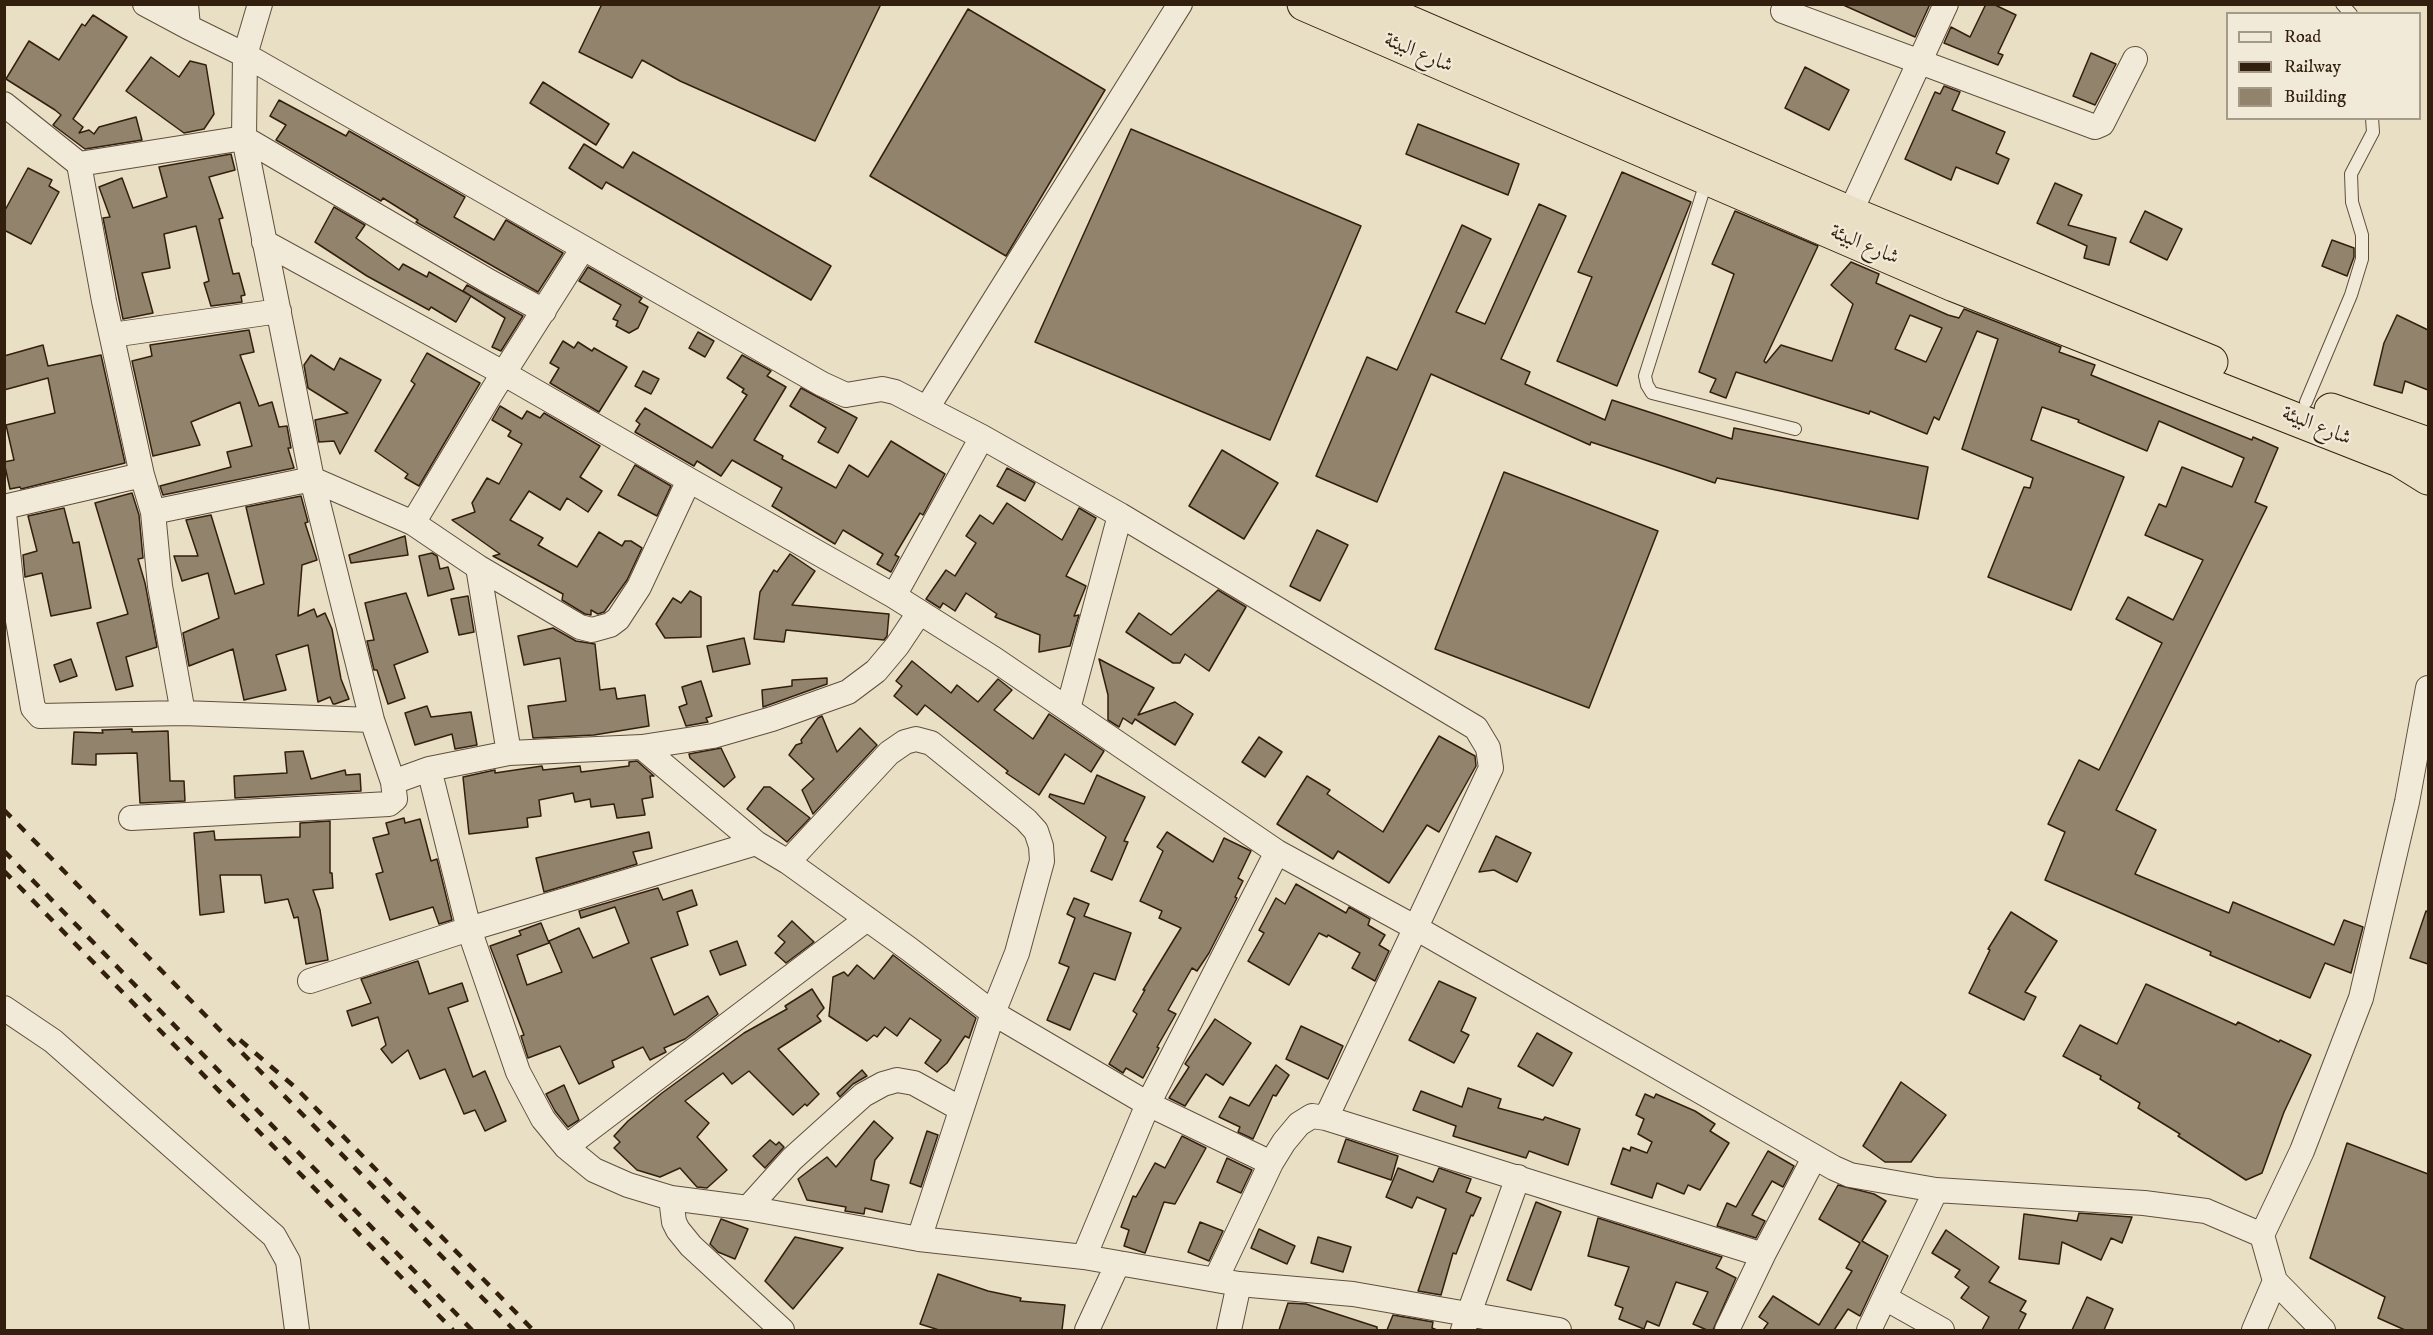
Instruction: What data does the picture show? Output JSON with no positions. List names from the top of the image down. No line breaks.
{"streets":{"highway":["شارع البيئة"]},"legend":["Road","Railway","Building"]}
